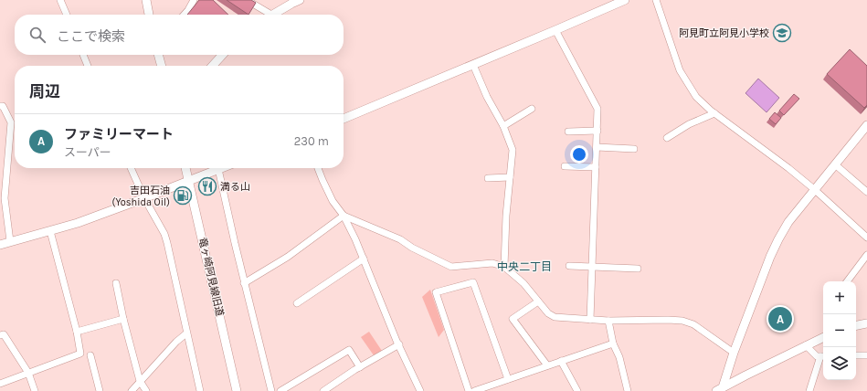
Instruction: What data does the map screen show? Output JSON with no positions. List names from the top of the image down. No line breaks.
{"streets":{"street":["竜ヶ崎阿見線旧道"]},"districts":["中央二丁目"],"places":{"school or university":["阿見町立阿見小学校"],"restaurant":["満る山"],"fuel station":["吉田石油 (Yoshida Oil)"]},"page":{"search":"ここで検索","heading":"周辺","list":[{"mark":"A","name":"ファミリーマート","note":"スーパー","value":"230 m"}],"map_buttons":["+","−"],"pins":"A"}}
